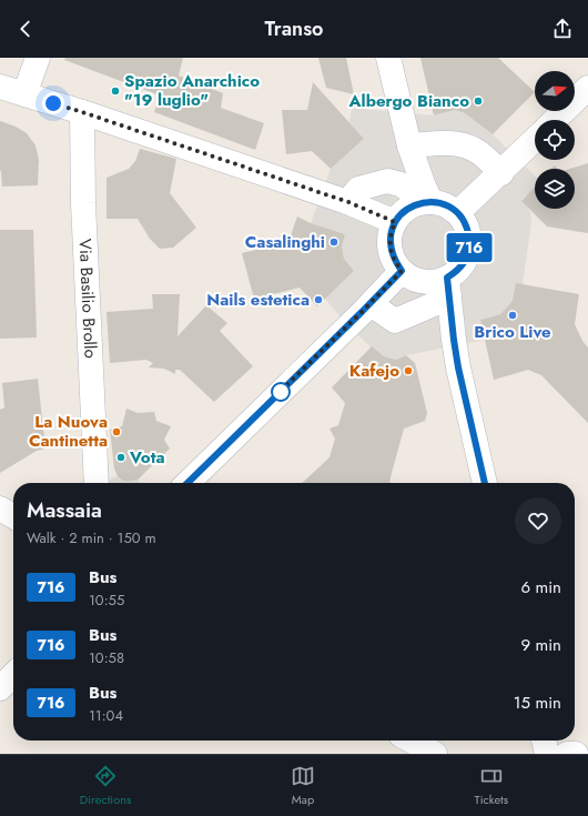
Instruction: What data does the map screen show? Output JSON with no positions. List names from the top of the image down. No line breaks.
{"streets":{"street":["Via Basilio Brollo"]},"places":["Spazio Anarchico \"19 luglio\"","Albergo Bianco","Casalinghi","Nails estetica","Brico Live","Kafejo","La Nuova Cantinetta","Vota"],"lines":["bus line 716"],"north":"right","page":{"header":"Transo","on_map":"716","heading":["Massaia","Walk · 2 min · 150 m"],"list":[{"mark":"716","name":"Bus","note":"10:55","value":"6 min"},{"mark":"716","name":"Bus","note":"10:58","value":"9 min"},{"mark":"716","name":"Bus","note":"11:04","value":"15 min"}],"tabs":["Directions","Map","Tickets"]}}
